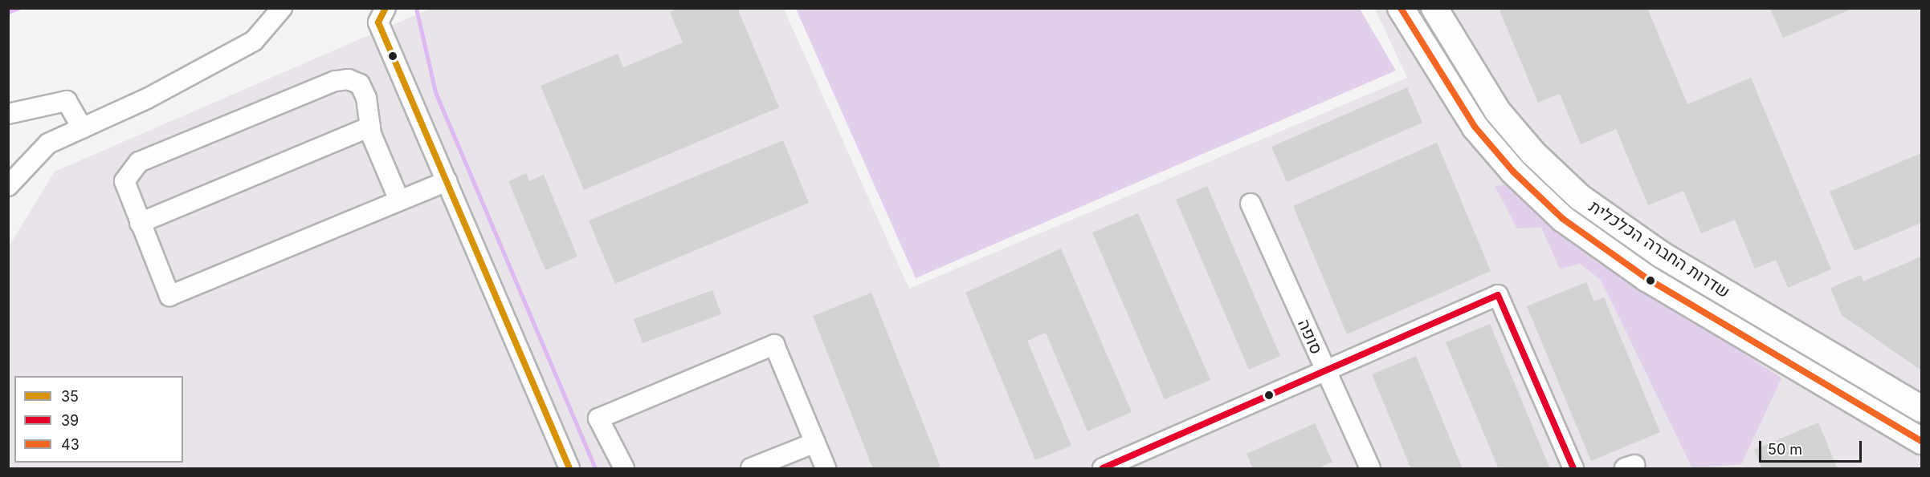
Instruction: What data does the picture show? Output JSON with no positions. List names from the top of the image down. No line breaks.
{"streets":{"main road":["שדרות החברה הכלכלית"],"street":["סופה"]},"lines":["transit line 35","transit line 43","transit line 39"],"legend":["35","39","43"],"scale_bar":"50 m"}
